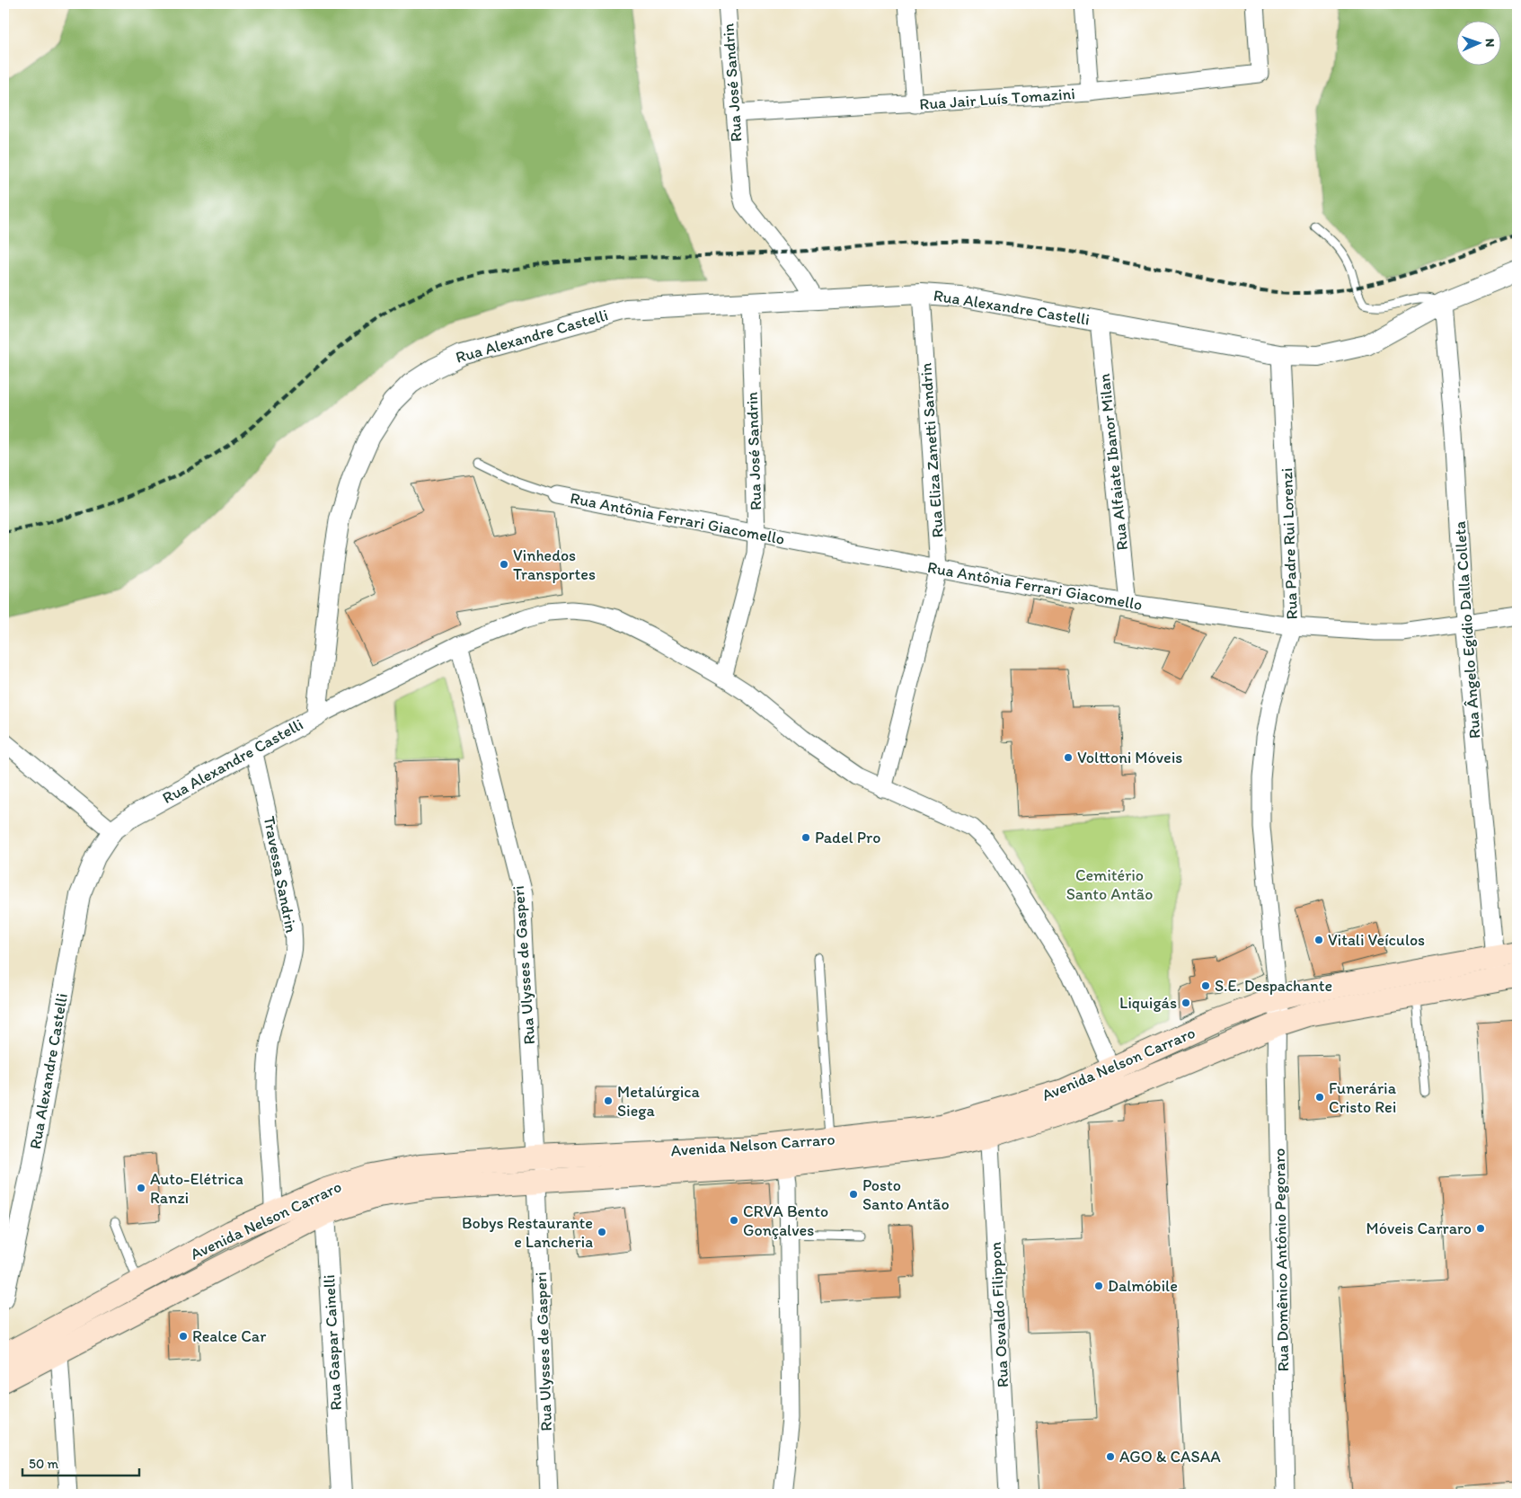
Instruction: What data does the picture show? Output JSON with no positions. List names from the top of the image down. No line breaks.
{"streets":{"main road":["Avenida Nelson Carraro"],"street":["Rua José Sandrin","Rua Jair Luís Tomazini","Rua Alexandre Castelli","Rua Eliza Zanetti Sandrin","Rua Alfaiate Ibanor Milan","Rua Antônia Ferrari Giacomello","Rua Padre Rui Lorenzi","Rua Ângelo Egídio Dalla Colleta","Travessa Sandrin","Rua Ulysses de Gasperi","Rua Domênico Antônio Pegoraro","Rua Osvaldo Filippon","Rua Gaspar Cainelli"]},"crossings":[["Rua José Sandrin","Rua Jair Luís Tomazini"],["Rua José Sandrin","Rua Alexandre Castelli"],["Rua José Sandrin","Rua Antônia Ferrari Giacomello"],["Rua Alexandre Castelli","Rua Eliza Zanetti Sandrin"],["Rua Alexandre Castelli","Rua Alfaiate Ibanor Milan"],["Rua Alexandre Castelli","Rua Padre Rui Lorenzi"],["Rua Alexandre Castelli","Rua Ângelo Egídio Dalla Colleta"],["Rua Alexandre Castelli","Travessa Sandrin"],["Rua Eliza Zanetti Sandrin","Rua Antônia Ferrari Giacomello"],["Rua Alfaiate Ibanor Milan","Rua Antônia Ferrari Giacomello"],["Rua Antônia Ferrari Giacomello","Rua Padre Rui Lorenzi"],["Rua Antônia Ferrari Giacomello","Rua Ângelo Egídio Dalla Colleta"],["Rua Padre Rui Lorenzi","Avenida Nelson Carraro"],["Rua Padre Rui Lorenzi","Rua Domênico Antônio Pegoraro"],["Rua Ângelo Egídio Dalla Colleta","Avenida Nelson Carraro"],["Travessa Sandrin","Avenida Nelson Carraro"],["Rua Ulysses de Gasperi","Avenida Nelson Carraro"],["Avenida Nelson Carraro","Rua Domênico Antônio Pegoraro"],["Avenida Nelson Carraro","Rua Osvaldo Filippon"],["Avenida Nelson Carraro","Rua Gaspar Cainelli"]],"parks":["Cemitério Santo Antão"],"places":["Vinhedos Transportes","Volttoni Móveis","Padel Pro","Vitali Veículos","S.E. Despachante","Liquigás","Funerária Cristo Rei","Metalúrgica Siega","Auto-Elétrica Ranzi","Posto Santo Antão","CRVA Bento Gonçalves","Móveis Carraro","Bobys Restaurante e Lancheria","Dalmóbile","Realce Car","AGO & CASAA"],"scale_bar":"50 m","north":"right"}
